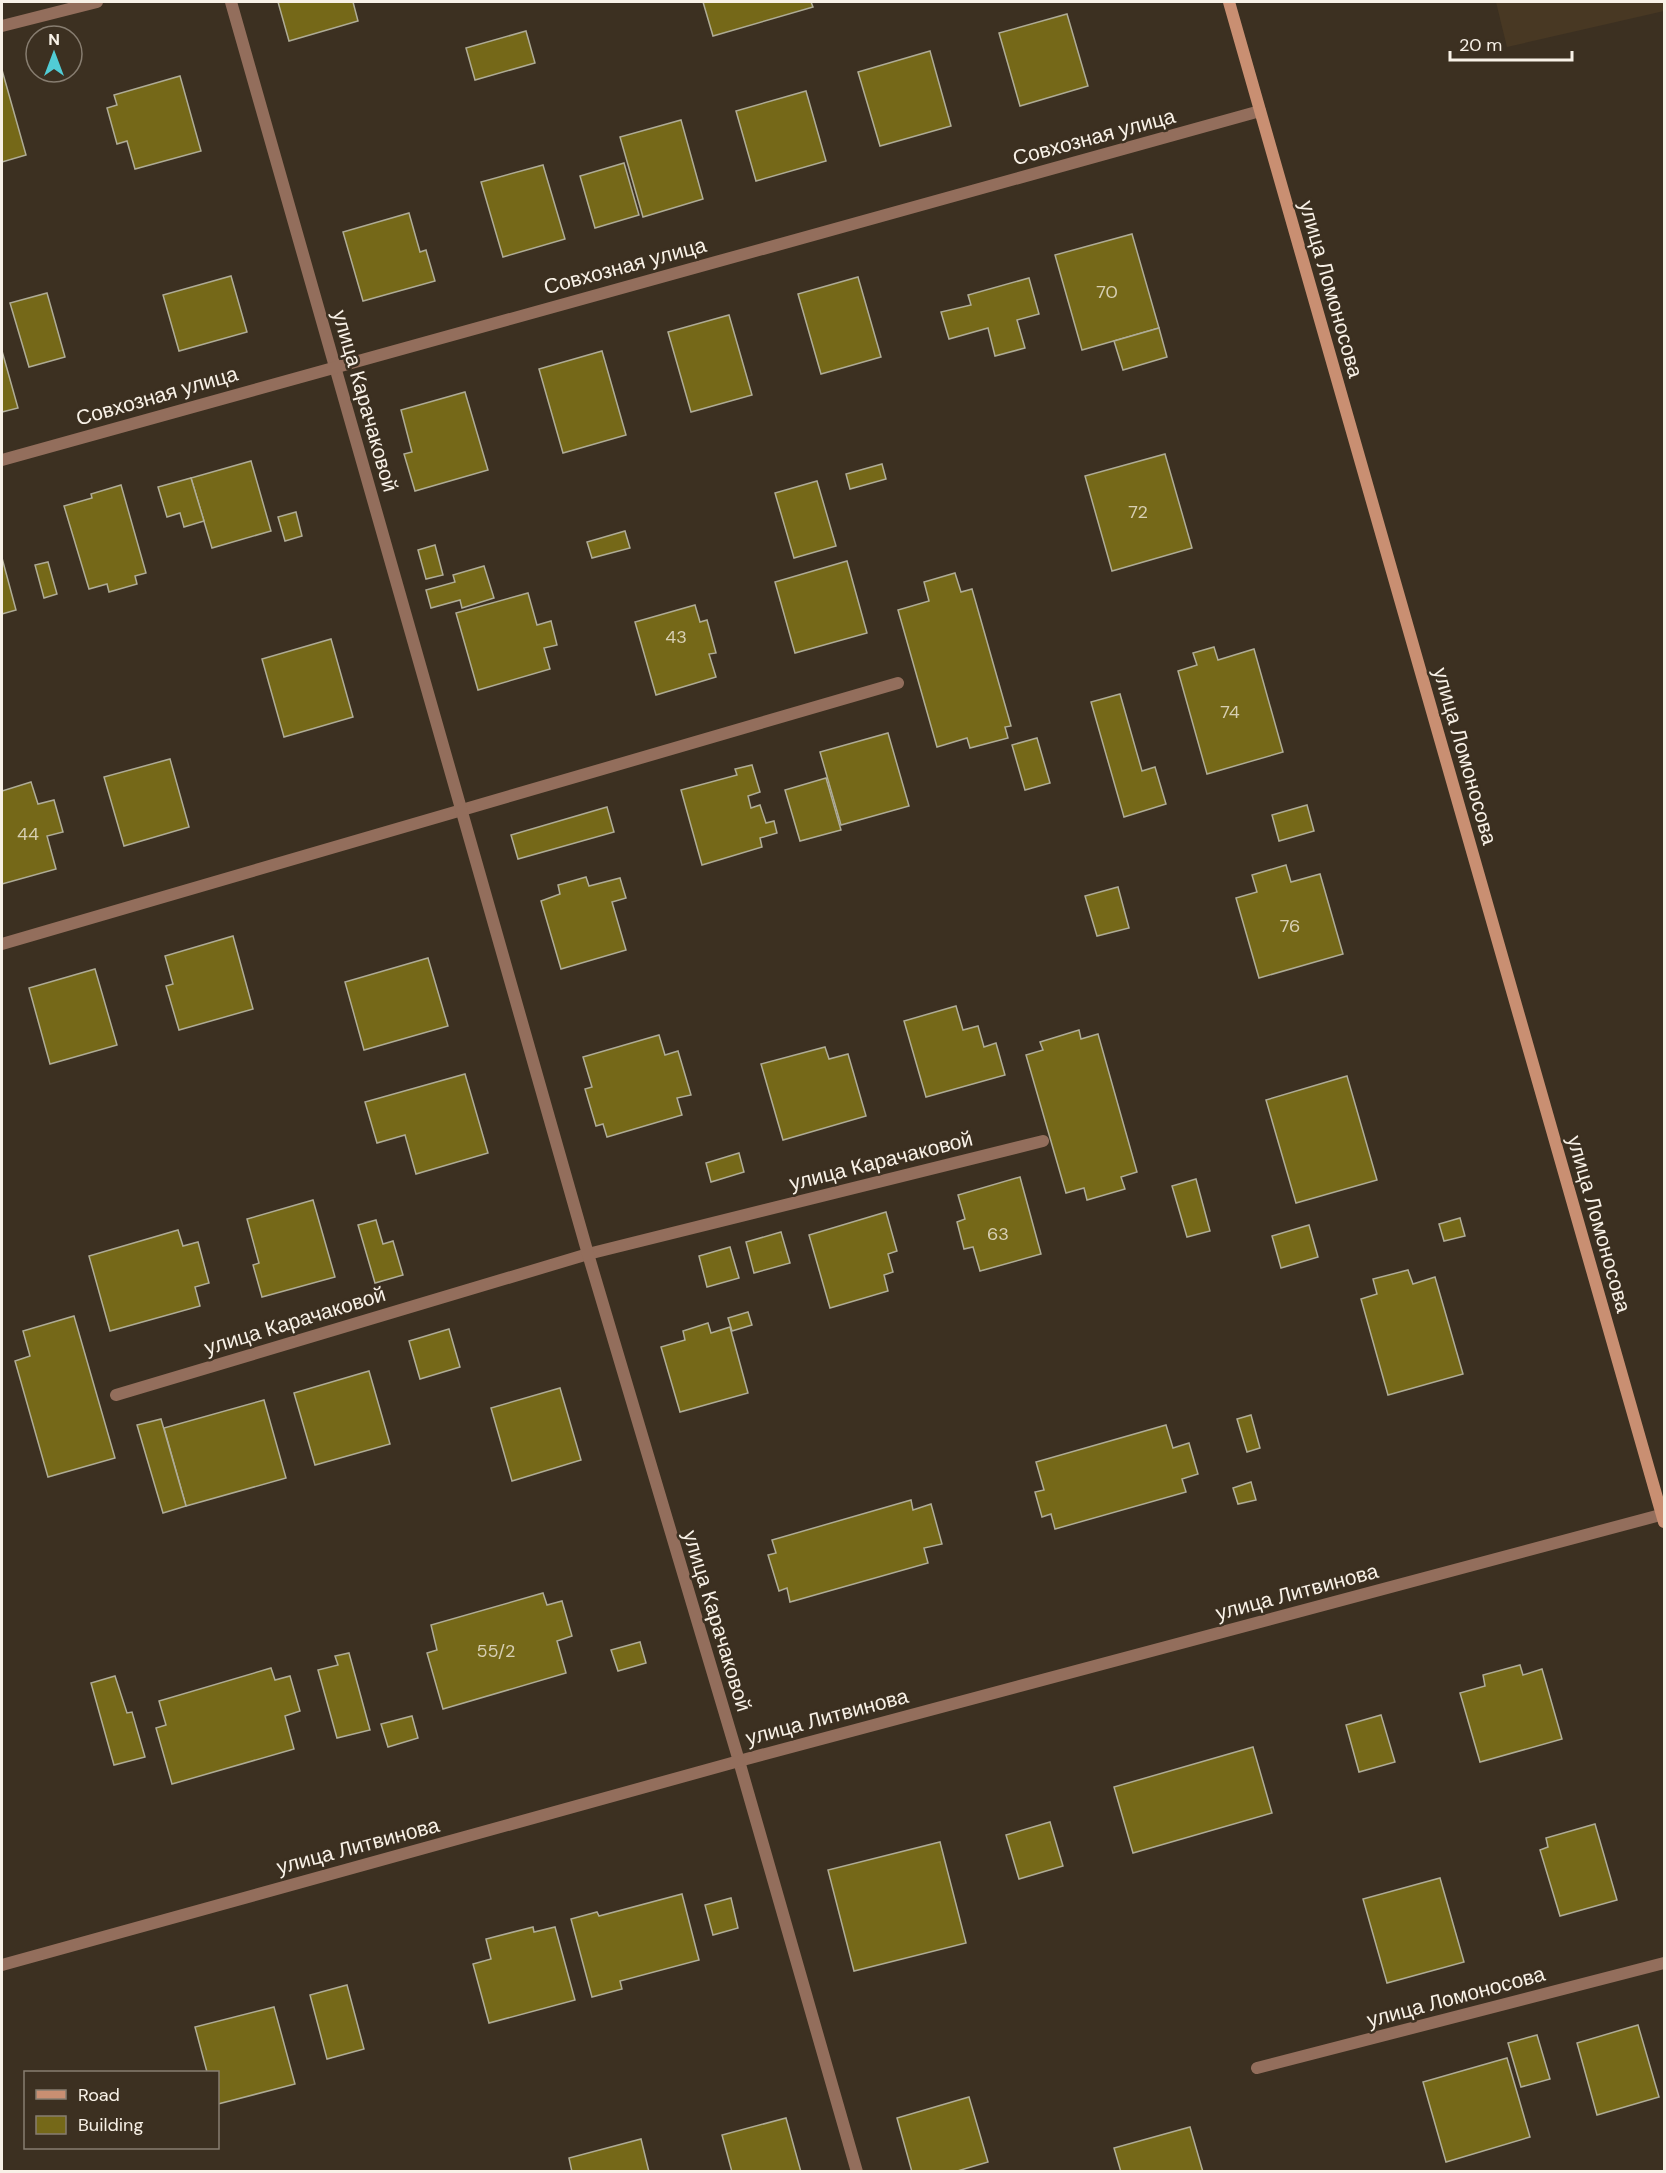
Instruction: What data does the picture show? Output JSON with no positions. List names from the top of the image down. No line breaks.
{"streets":{"street":["Совхозная улица","улица Ломоносова","улица Карачаковой","улица Литвинова"]},"crossings":[["Совхозная улица","улица Ломоносова"],["Совхозная улица","улица Карачаковой"],["улица Ломоносова","улица Литвинова"],["улица Карачаковой","улица Литвинова"]],"house_numbers":["70","72","43","74","44","76","63","55/2"],"legend":["Road","Building"],"scale_bar":"20 m","north":"top"}
